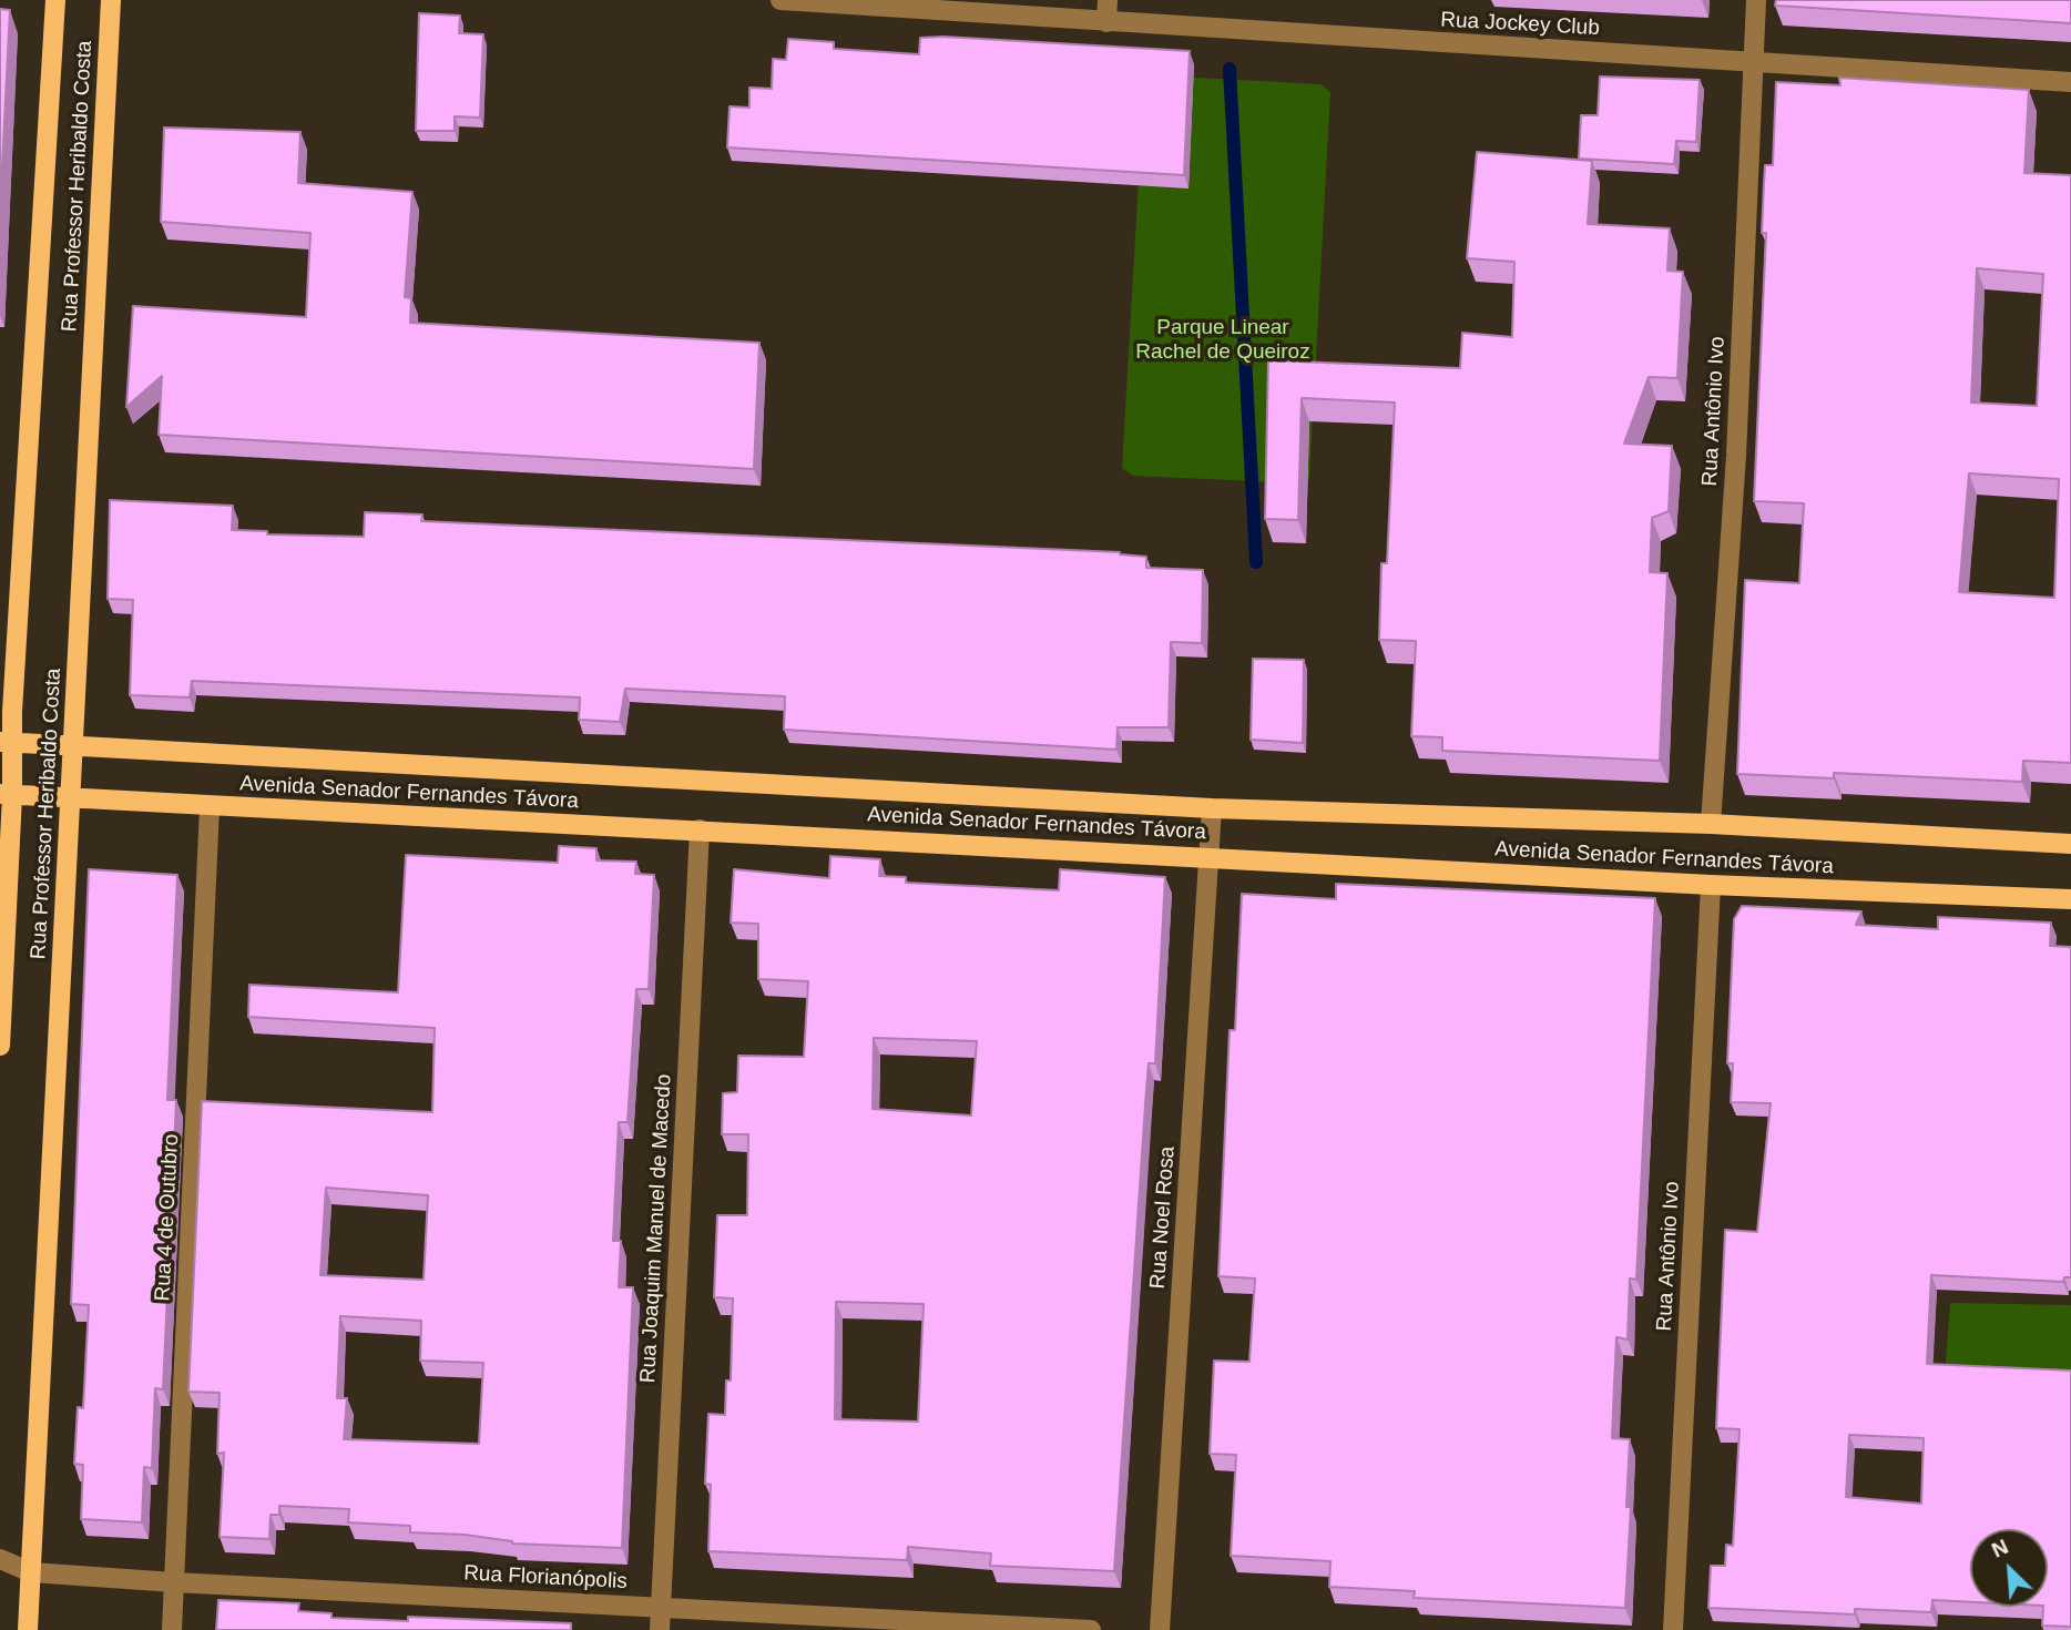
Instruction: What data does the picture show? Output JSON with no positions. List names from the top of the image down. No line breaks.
{"streets":{"main road":["Rua Professor Heribaldo Costa","Avenida Senador Fernandes Távora"],"street":["Rua Jockey Club","Rua Antônio Ivo","Rua 4 de Outubro","Rua Noel Rosa","Rua Joaquim Manuel de Macedo","Rua Florianópolis"]},"crossings":[["Rua Jockey Club","Rua Antônio Ivo"],["Rua Professor Heribaldo Costa","Avenida Senador Fernandes Távora"],["Rua Professor Heribaldo Costa","Rua Florianópolis"],["Rua Antônio Ivo","Avenida Senador Fernandes Távora"],["Avenida Senador Fernandes Távora","Rua 4 de Outubro"],["Avenida Senador Fernandes Távora","Rua Noel Rosa"],["Avenida Senador Fernandes Távora","Rua Joaquim Manuel de Macedo"],["Rua 4 de Outubro","Rua Florianópolis"],["Rua Joaquim Manuel de Macedo","Rua Florianópolis"]],"parks":["Parque Linear Rachel de Queiroz"],"north":"top left"}
